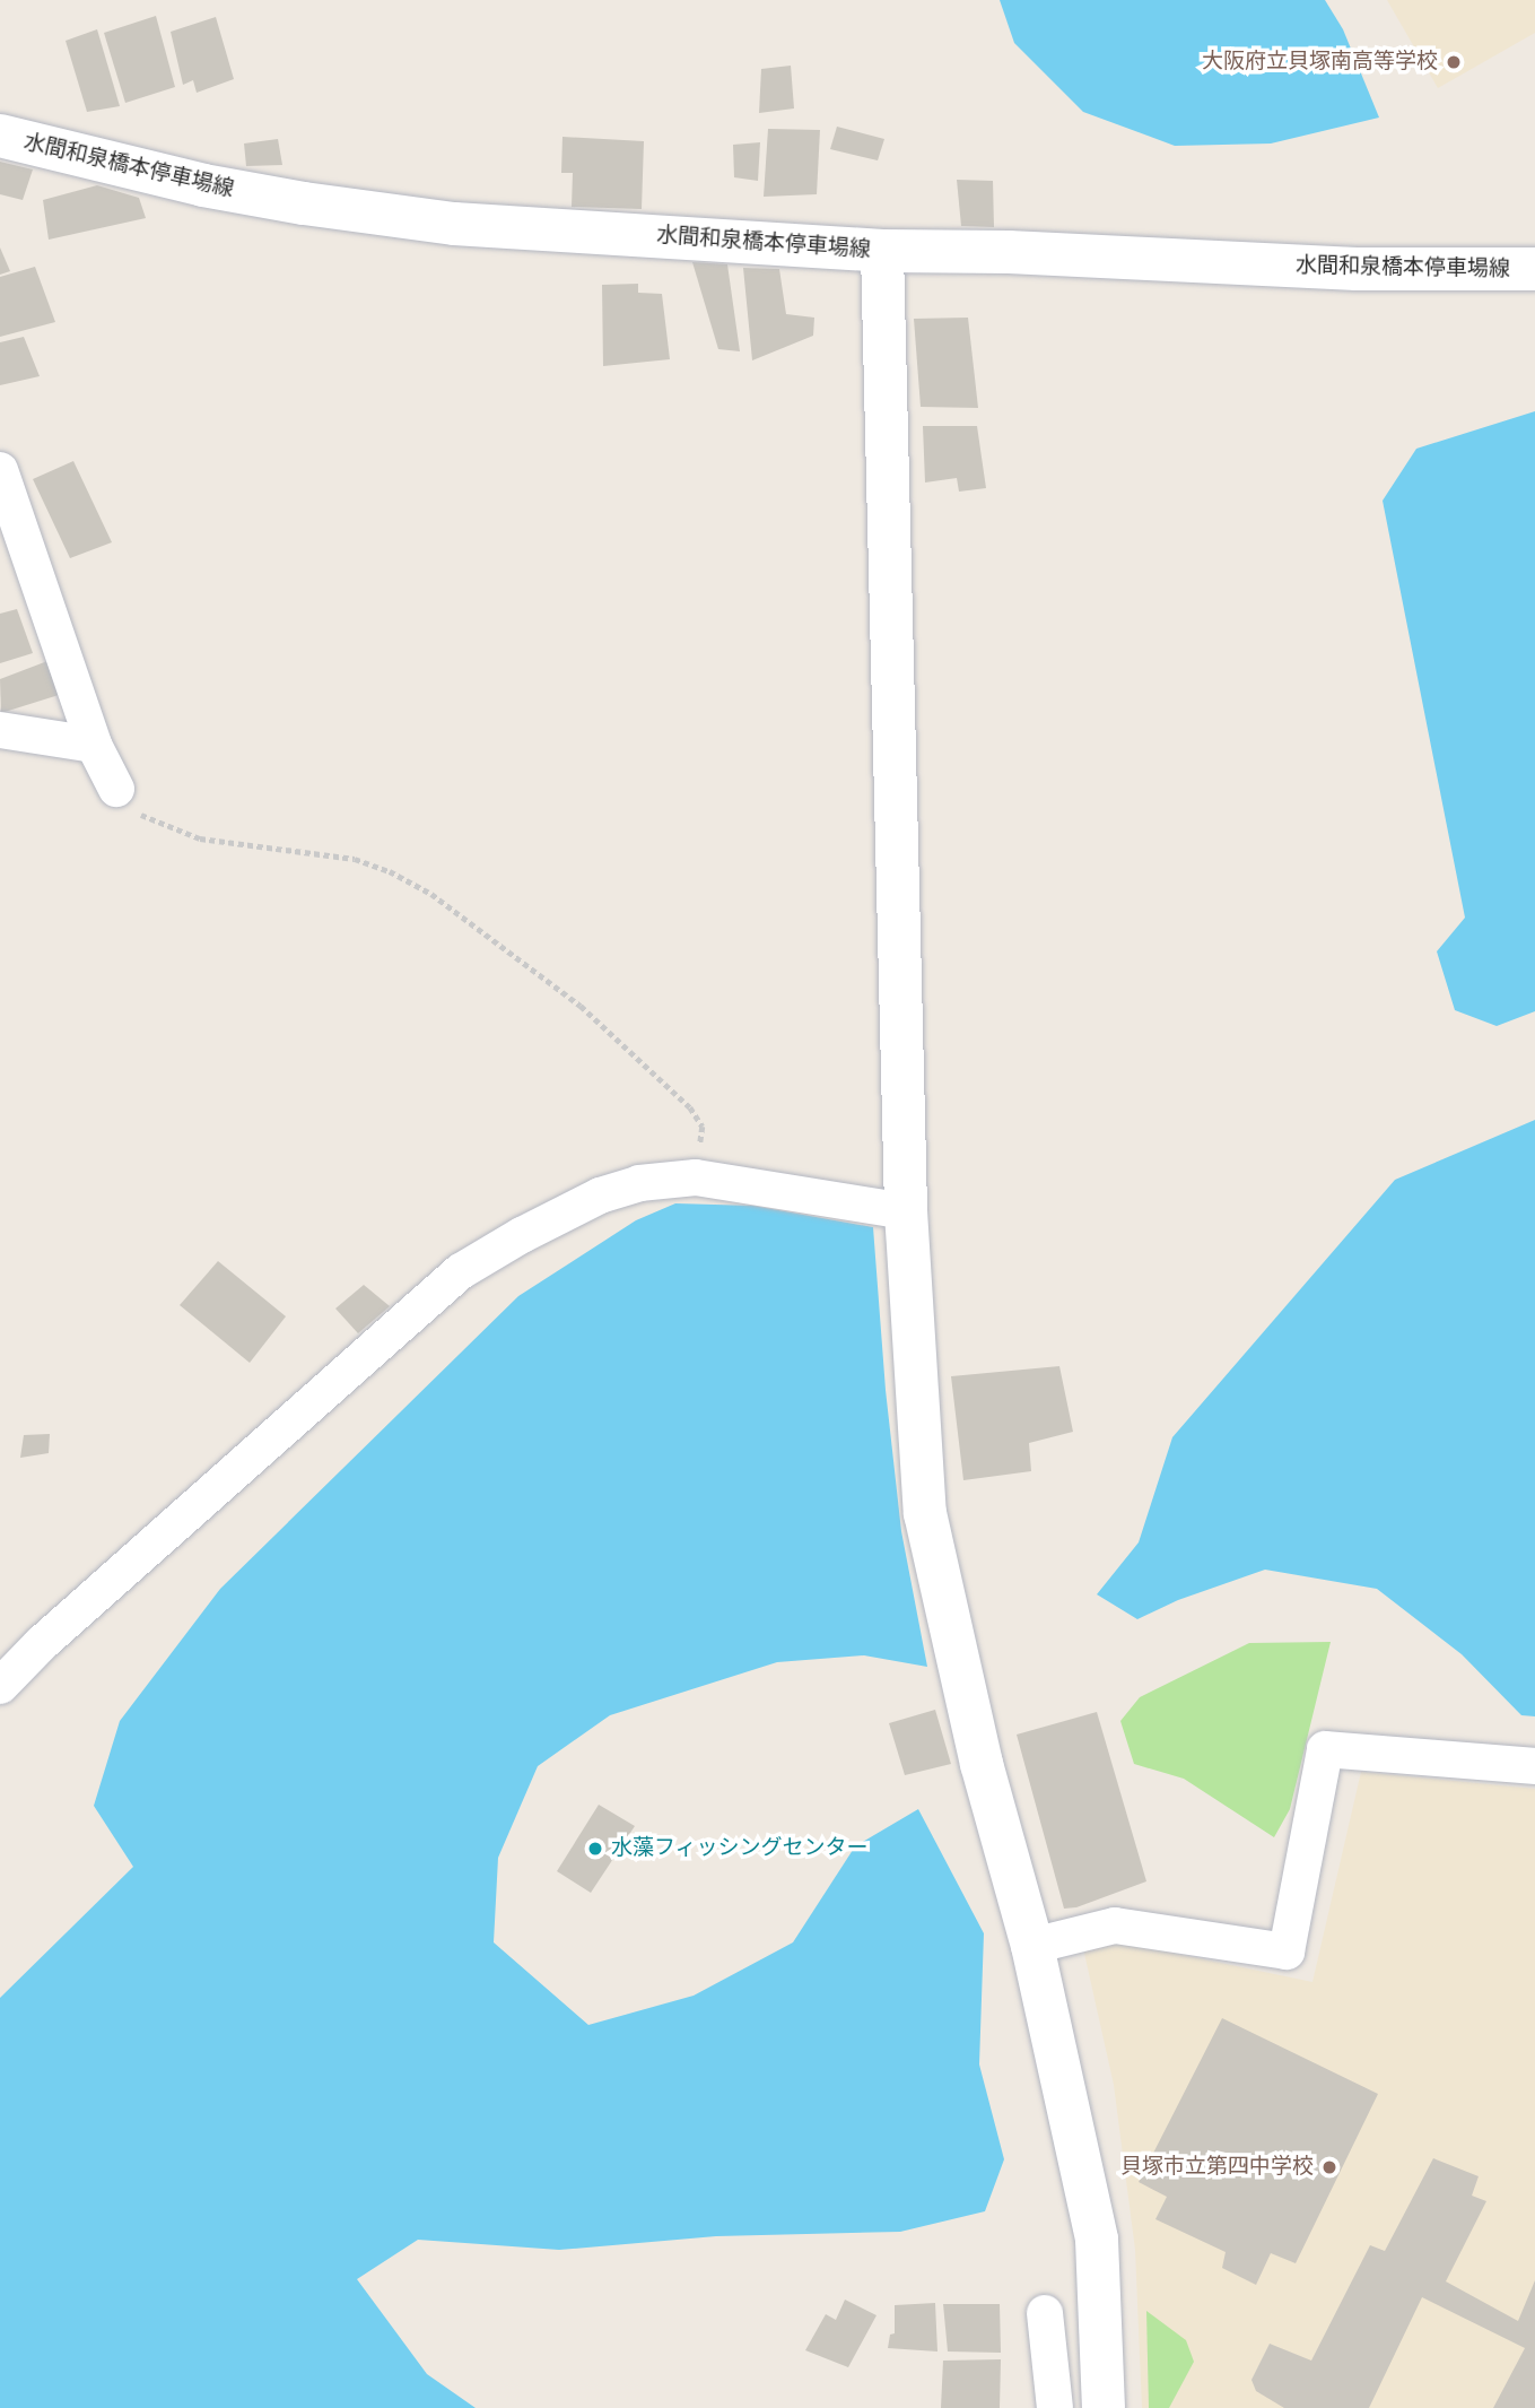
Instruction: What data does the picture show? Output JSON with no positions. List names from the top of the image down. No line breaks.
{"streets":{"street":["水間和泉橋本停車場線"]},"places":["大阪府立貝塚南高等学校","水藻フィッシングセンター","貝塚市立第四中学校"]}
